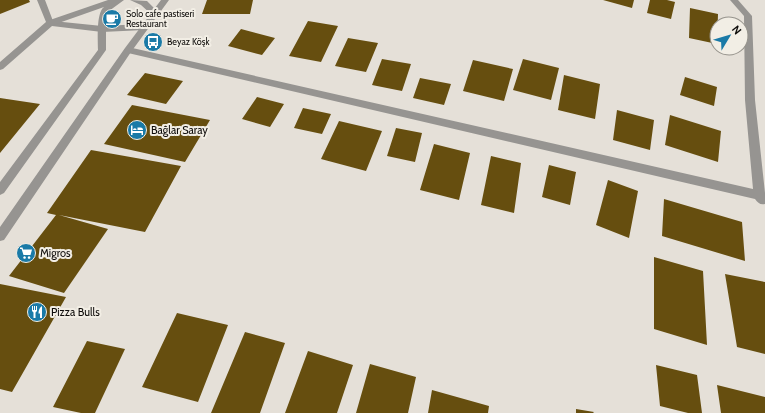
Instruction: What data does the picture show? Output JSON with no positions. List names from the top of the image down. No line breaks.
{"places":{"cafe":["Solo cafe pastiseri Restaurant"],"bus stop":["Beyaz Köşk"],"hotel":["Bağlar Saray"],"supermarket":["Migros"],"restaurant":["Pizza Bulls"]},"north":"top right"}
